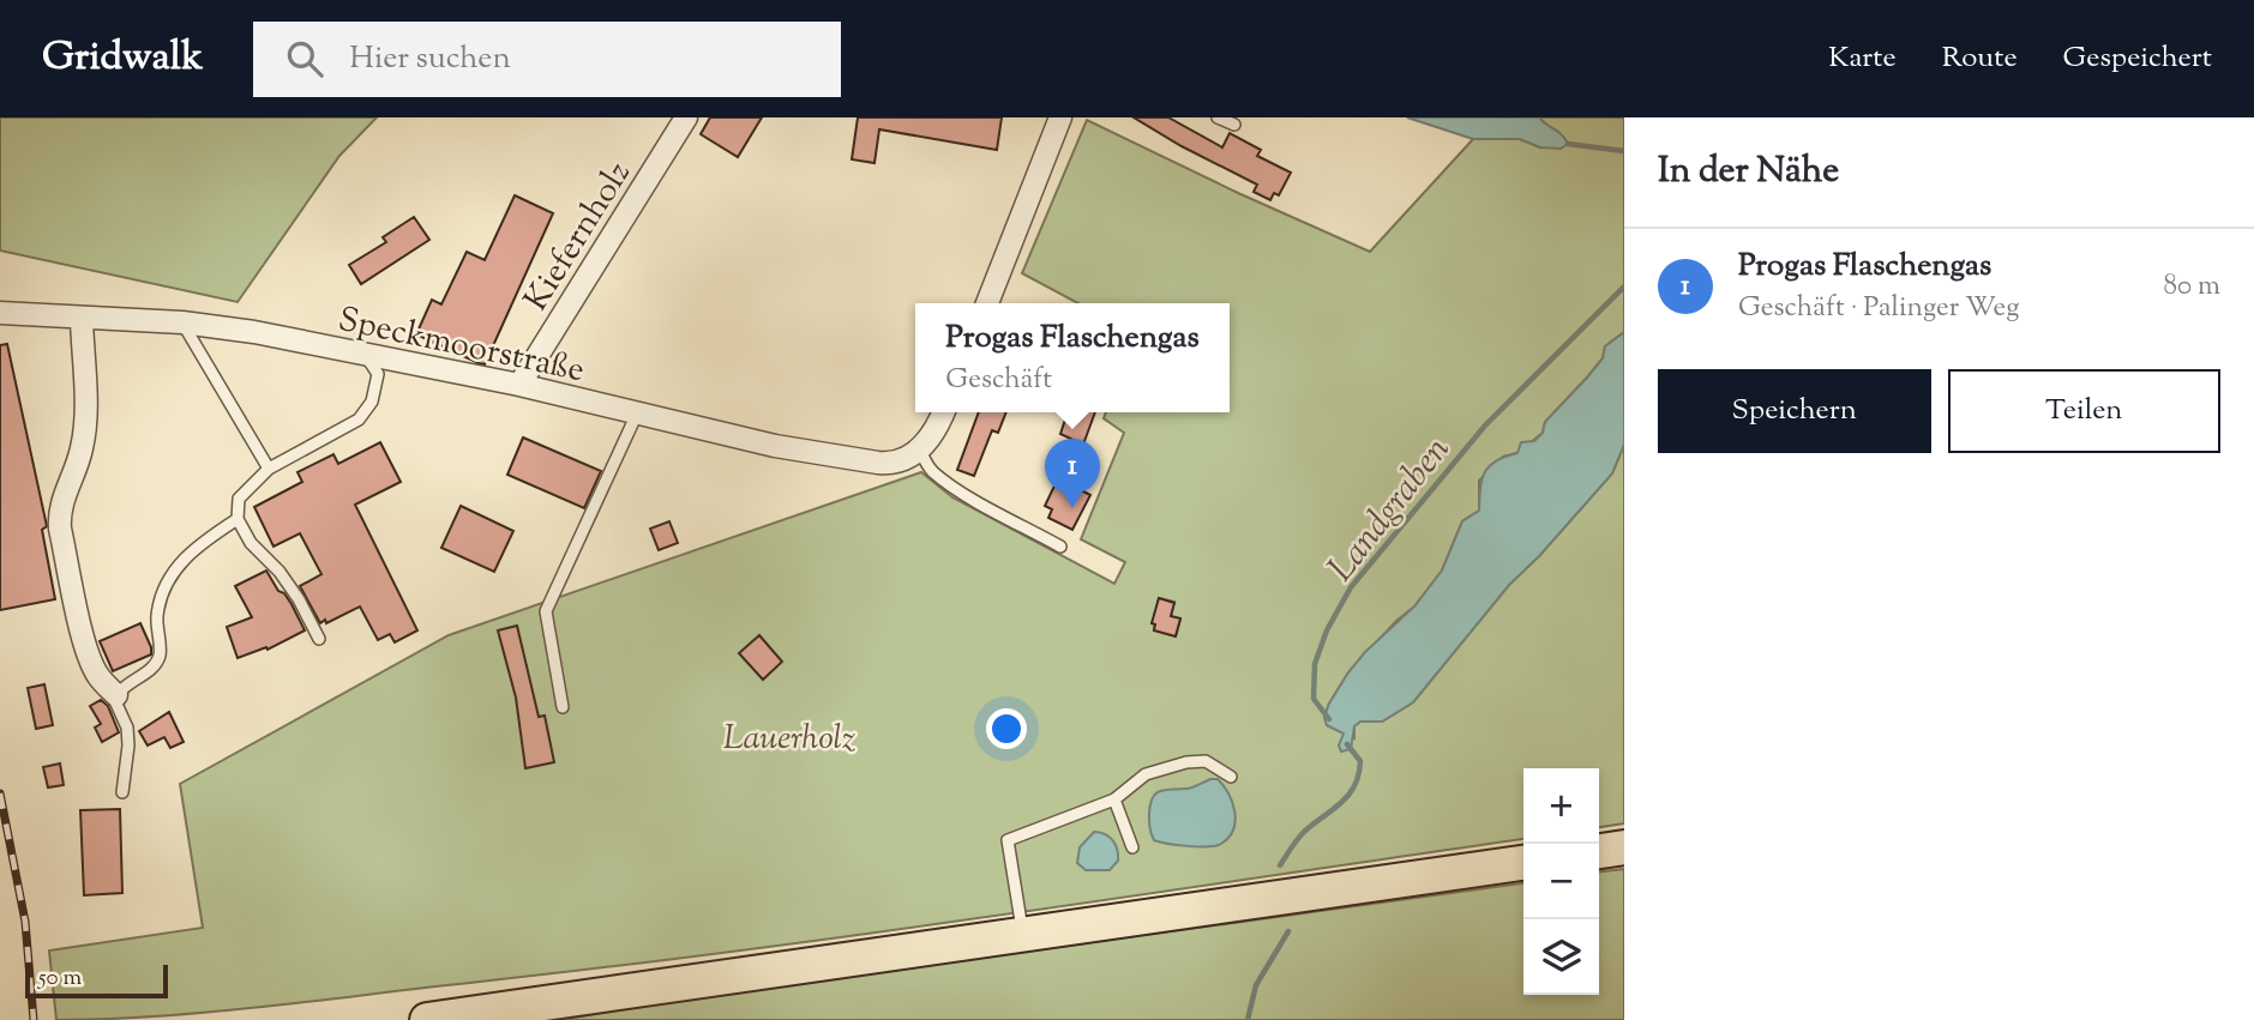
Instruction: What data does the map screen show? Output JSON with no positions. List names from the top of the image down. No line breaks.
{"streets":{"street":["Kiefernholz","Speckmoorstraße"]},"crossings":[["Kiefernholz","Speckmoorstraße"]],"water":["Landgraben"],"parks":["Lauerholz"],"scale_bar":"50 m","page":{"header":"Gridwalk","search":"Hier suchen","nav":["Karte","Route","Gespeichert"],"heading":"In der Nähe","list":[{"mark":"1","name":"Progas Flaschengas","note":"Geschäft · Palinger Weg","value":"80 m"}],"popup":["Progas Flaschengas","Geschäft"],"buttons":["Speichern","Teilen"],"pins":"1","map_buttons":["+","−"],"scale":"50 m"}}
